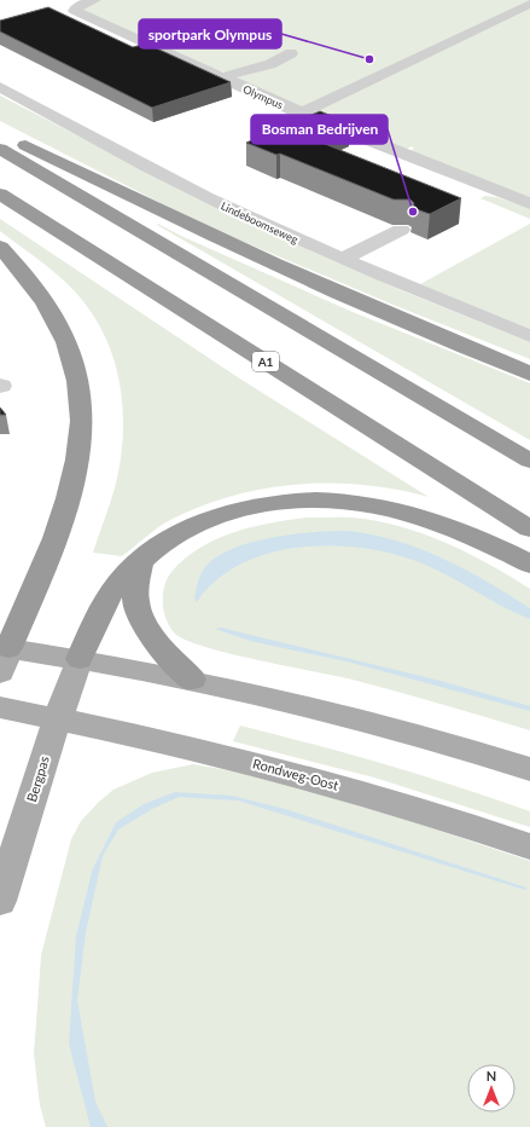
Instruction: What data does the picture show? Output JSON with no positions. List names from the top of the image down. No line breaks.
{"streets":{"highway":["A1"],"main road":["Rondweg-Oost","Bergpas"],"street":["Olympus","Lindeboomseweg"]},"crossings":[["Rondweg-Oost","Bergpas"]],"places":["sportpark Olympus","Bosman Bedrijven"],"north":"top"}
